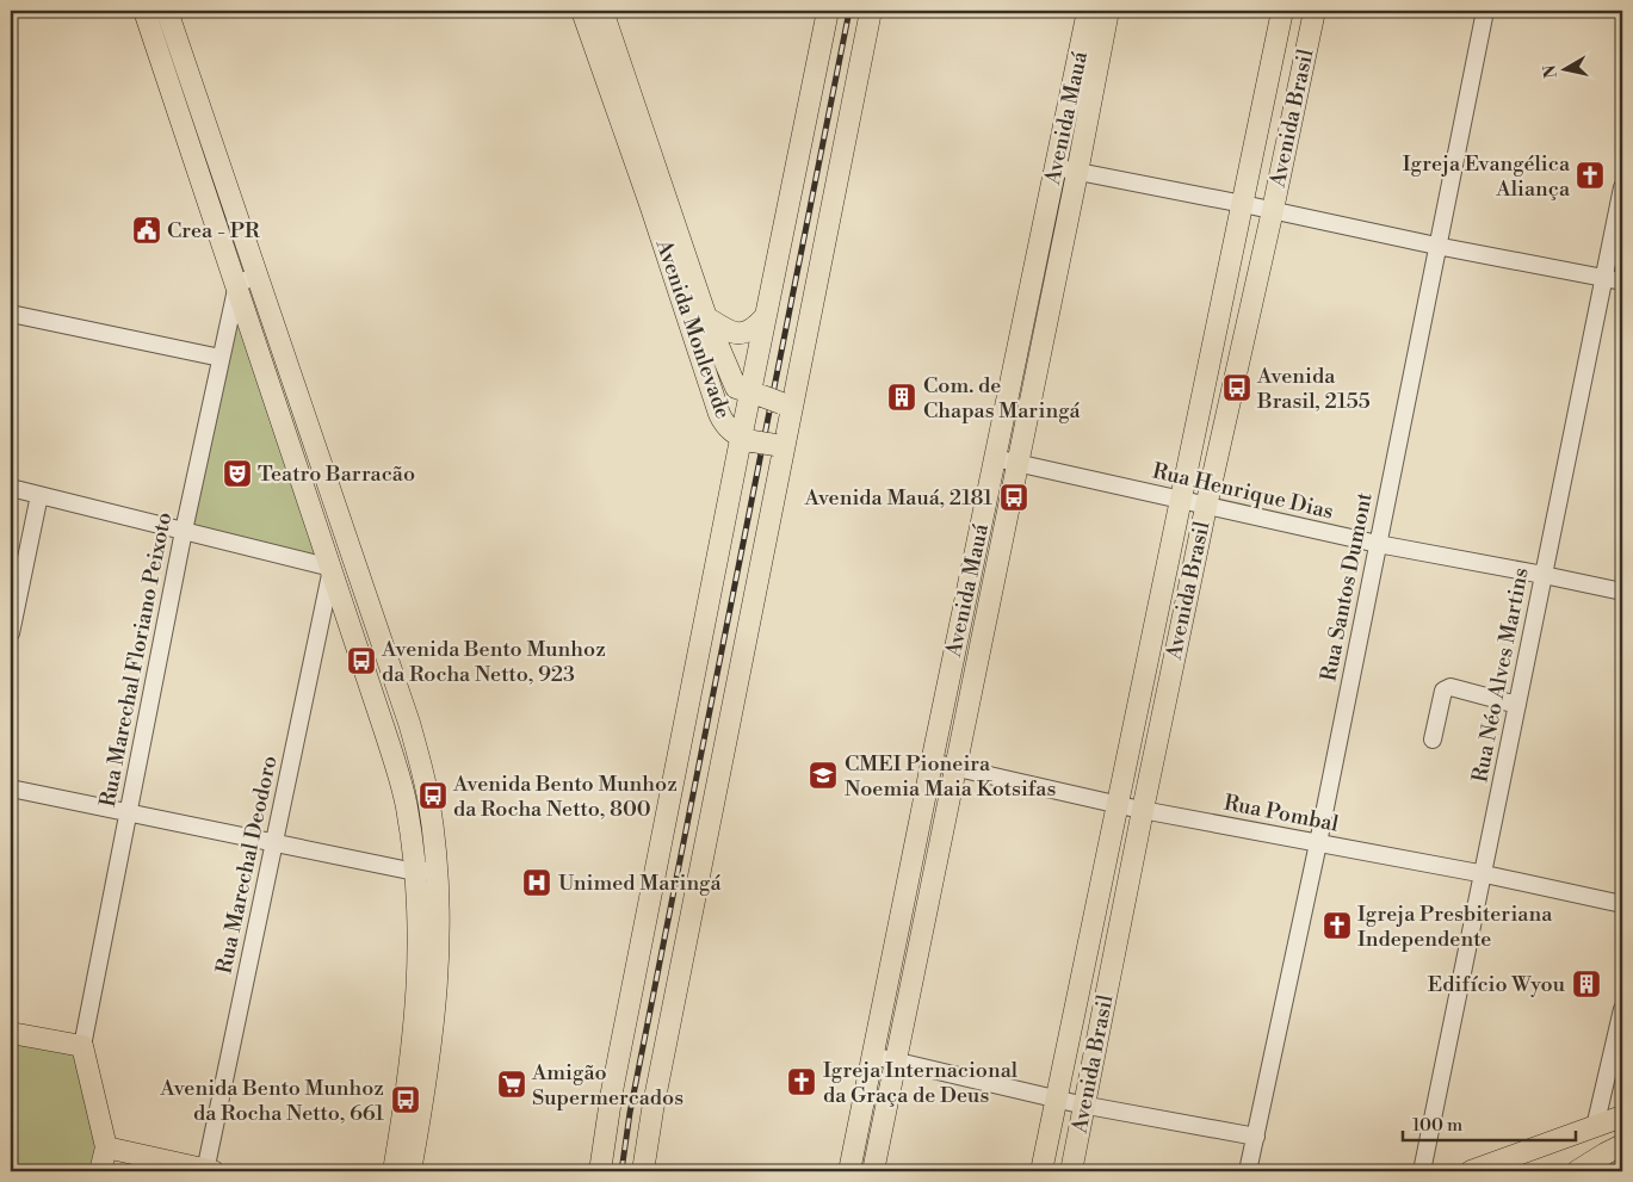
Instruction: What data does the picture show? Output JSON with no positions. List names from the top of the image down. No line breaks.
{"streets":{"main road":["Avenida Mauá","Avenida Brasil","Avenida Monlevade"],"street":["Rua Henrique Dias","Rua Santos Dumont","Rua Marechal Floriano Peixoto","Rua Néo Alves Martins","Rua Pombal","Rua Marechal Deodoro"]},"crossings":[["Avenida Mauá","Rua Henrique Dias"],["Avenida Mauá","Rua Pombal"],["Avenida Brasil","Rua Henrique Dias"],["Avenida Brasil","Rua Pombal"],["Rua Henrique Dias","Rua Santos Dumont"],["Rua Henrique Dias","Rua Néo Alves Martins"],["Rua Santos Dumont","Rua Pombal"],["Rua Néo Alves Martins","Rua Pombal"]],"places":{"church":["Igreja Evangélica Aliança","Igreja Presbiteriana Independente","Igreja Internacional da Graça de Deus"],"public building":["Crea - PR"],"bus stop":["Avenida Brasil, 2155","Avenida Mauá, 2181","Avenida Bento Munhoz da Rocha Netto, 923","Avenida Bento Munhoz da Rocha Netto, 800","Avenida Bento Munhoz da Rocha Netto, 661"],"building":["Com. de Chapas Maringá","Edifício Wyou"],"theatre":["Teatro Barracão"],"school or university":["CMEI Pioneira Noemia Maia Kotsifas"],"hospital":["Unimed Maringá"],"supermarket":["Amigão Supermercados"]},"scale_bar":"100 m","north":"left"}
